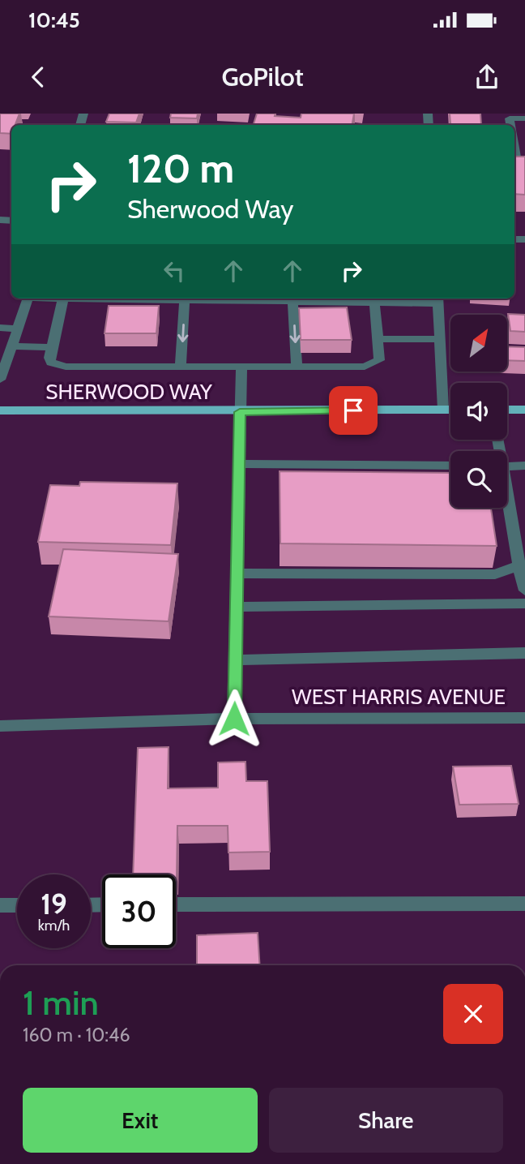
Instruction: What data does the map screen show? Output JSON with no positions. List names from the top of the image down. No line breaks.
{"streets":{"main road":["SHERWOOD WAY"],"street":["WEST HARRIS AVENUE"]},"north":"top right","page":{"status":"10:45","header":"GoPilot","turn":["120 m","Sherwood Way"],"speed":"19 km/h","limit":"30","heading":["1 min","160 m · 10:46"],"buttons":["Exit","Share"]}}
